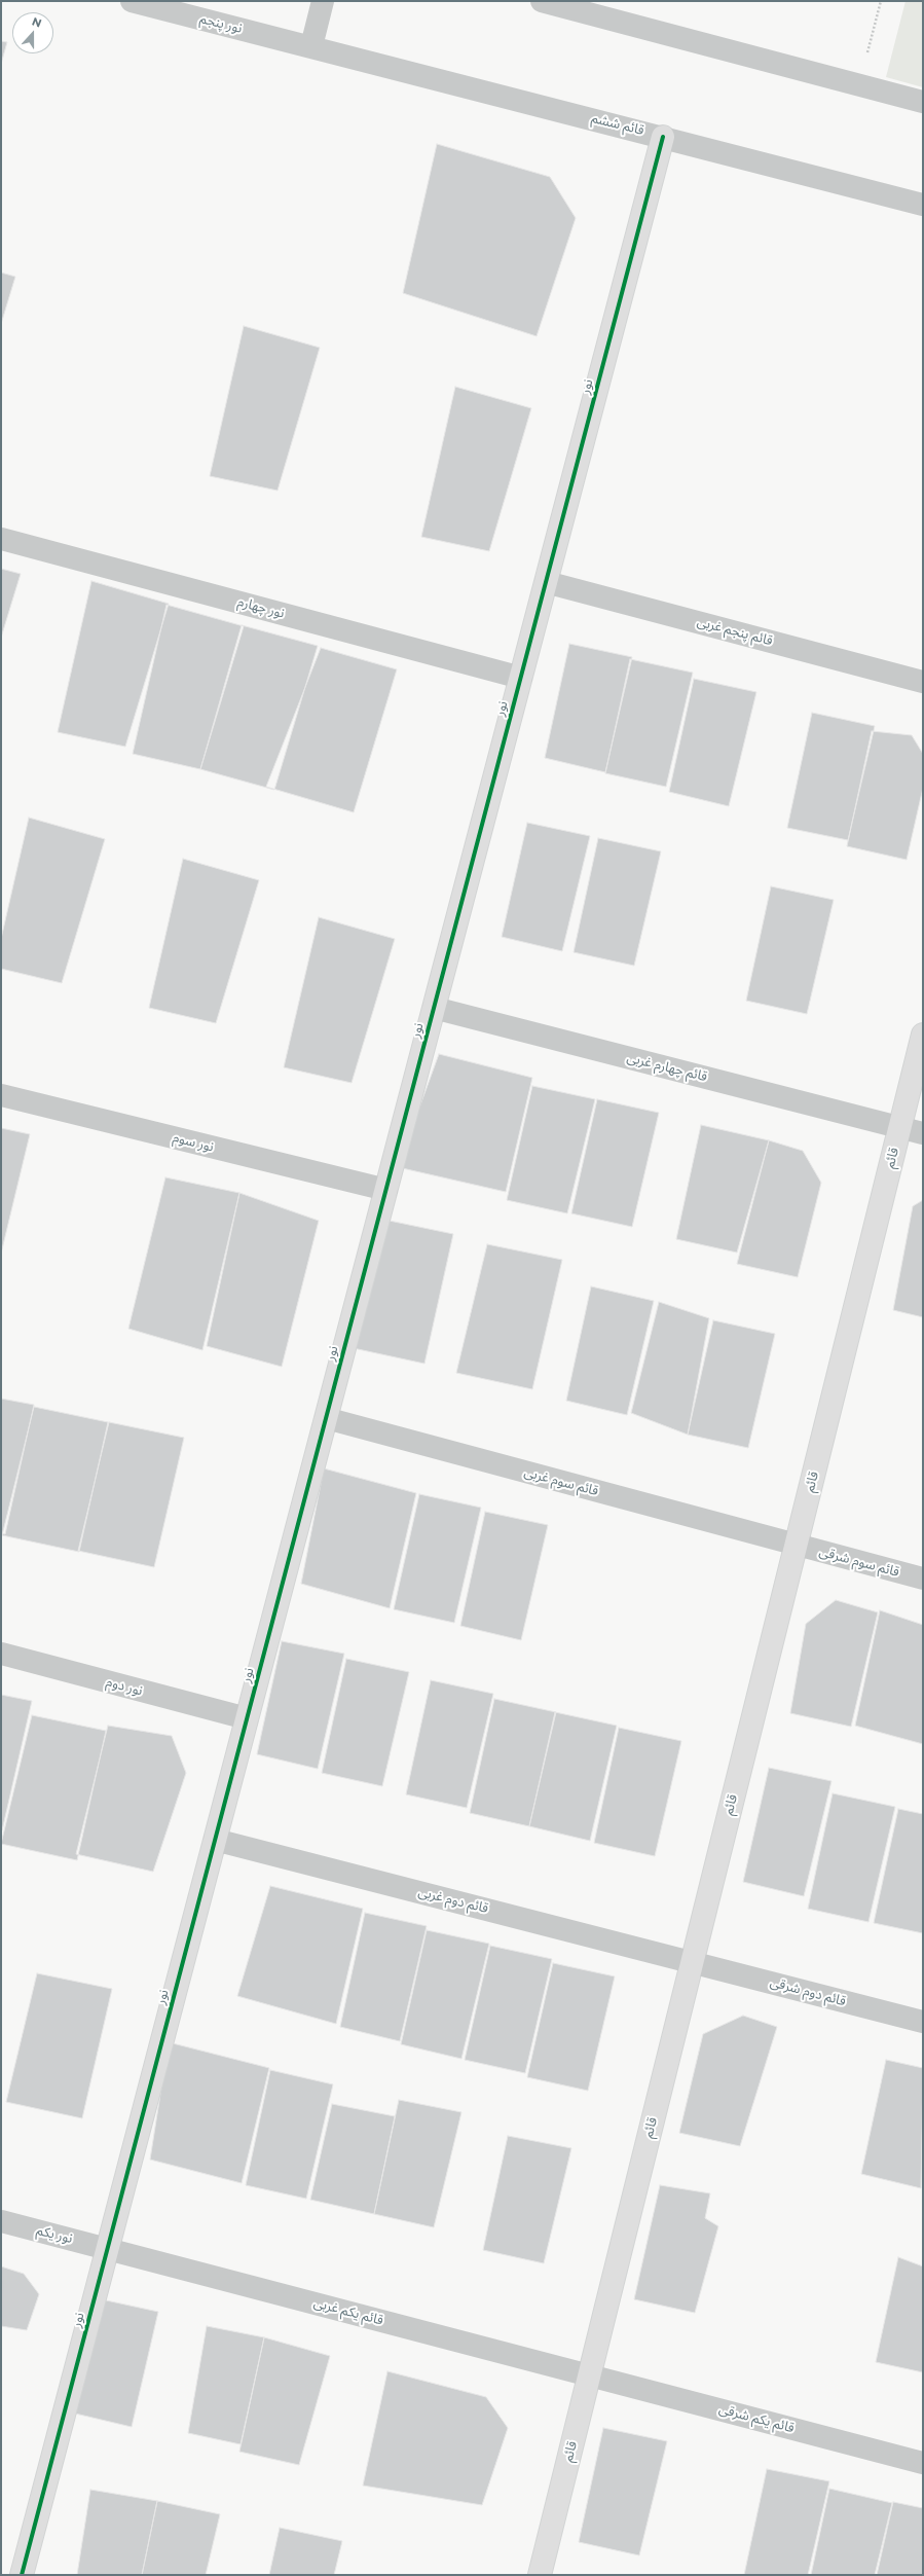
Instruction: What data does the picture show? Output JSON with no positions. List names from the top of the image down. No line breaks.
{"streets":{"street":["نور پنجم","قائم ششم","نور","نور چهارم","قائم پنجم غربی","قائم چهارم غربی","نور سوم","قائم","قائم سوم غربی","قائم سوم شرقی","نور دوم","قائم دوم غربی","قائم دوم شرقی","نور یکم","قائم یکم غربی","قائم یکم شرقی"]},"crossings":[["نور پنجم","قائم ششم"],["قائم ششم","نور"],["نور","نور چهارم"],["نور","قائم پنجم غربی"],["نور","قائم چهارم غربی"],["نور","نور سوم"],["نور","قائم سوم غربی"],["نور","نور دوم"],["نور","قائم دوم غربی"],["نور","نور یکم"],["نور","قائم یکم غربی"],["قائم چهارم غربی","قائم"],["قائم","قائم سوم غربی"],["قائم","قائم سوم شرقی"],["قائم","قائم دوم غربی"],["قائم","قائم دوم شرقی"],["قائم","قائم یکم غربی"],["قائم","قائم یکم شرقی"],["قائم سوم غربی","قائم سوم شرقی"],["قائم دوم غربی","قائم دوم شرقی"],["نور یکم","قائم یکم غربی"],["قائم یکم غربی","قائم یکم شرقی"]],"north":"top"}
